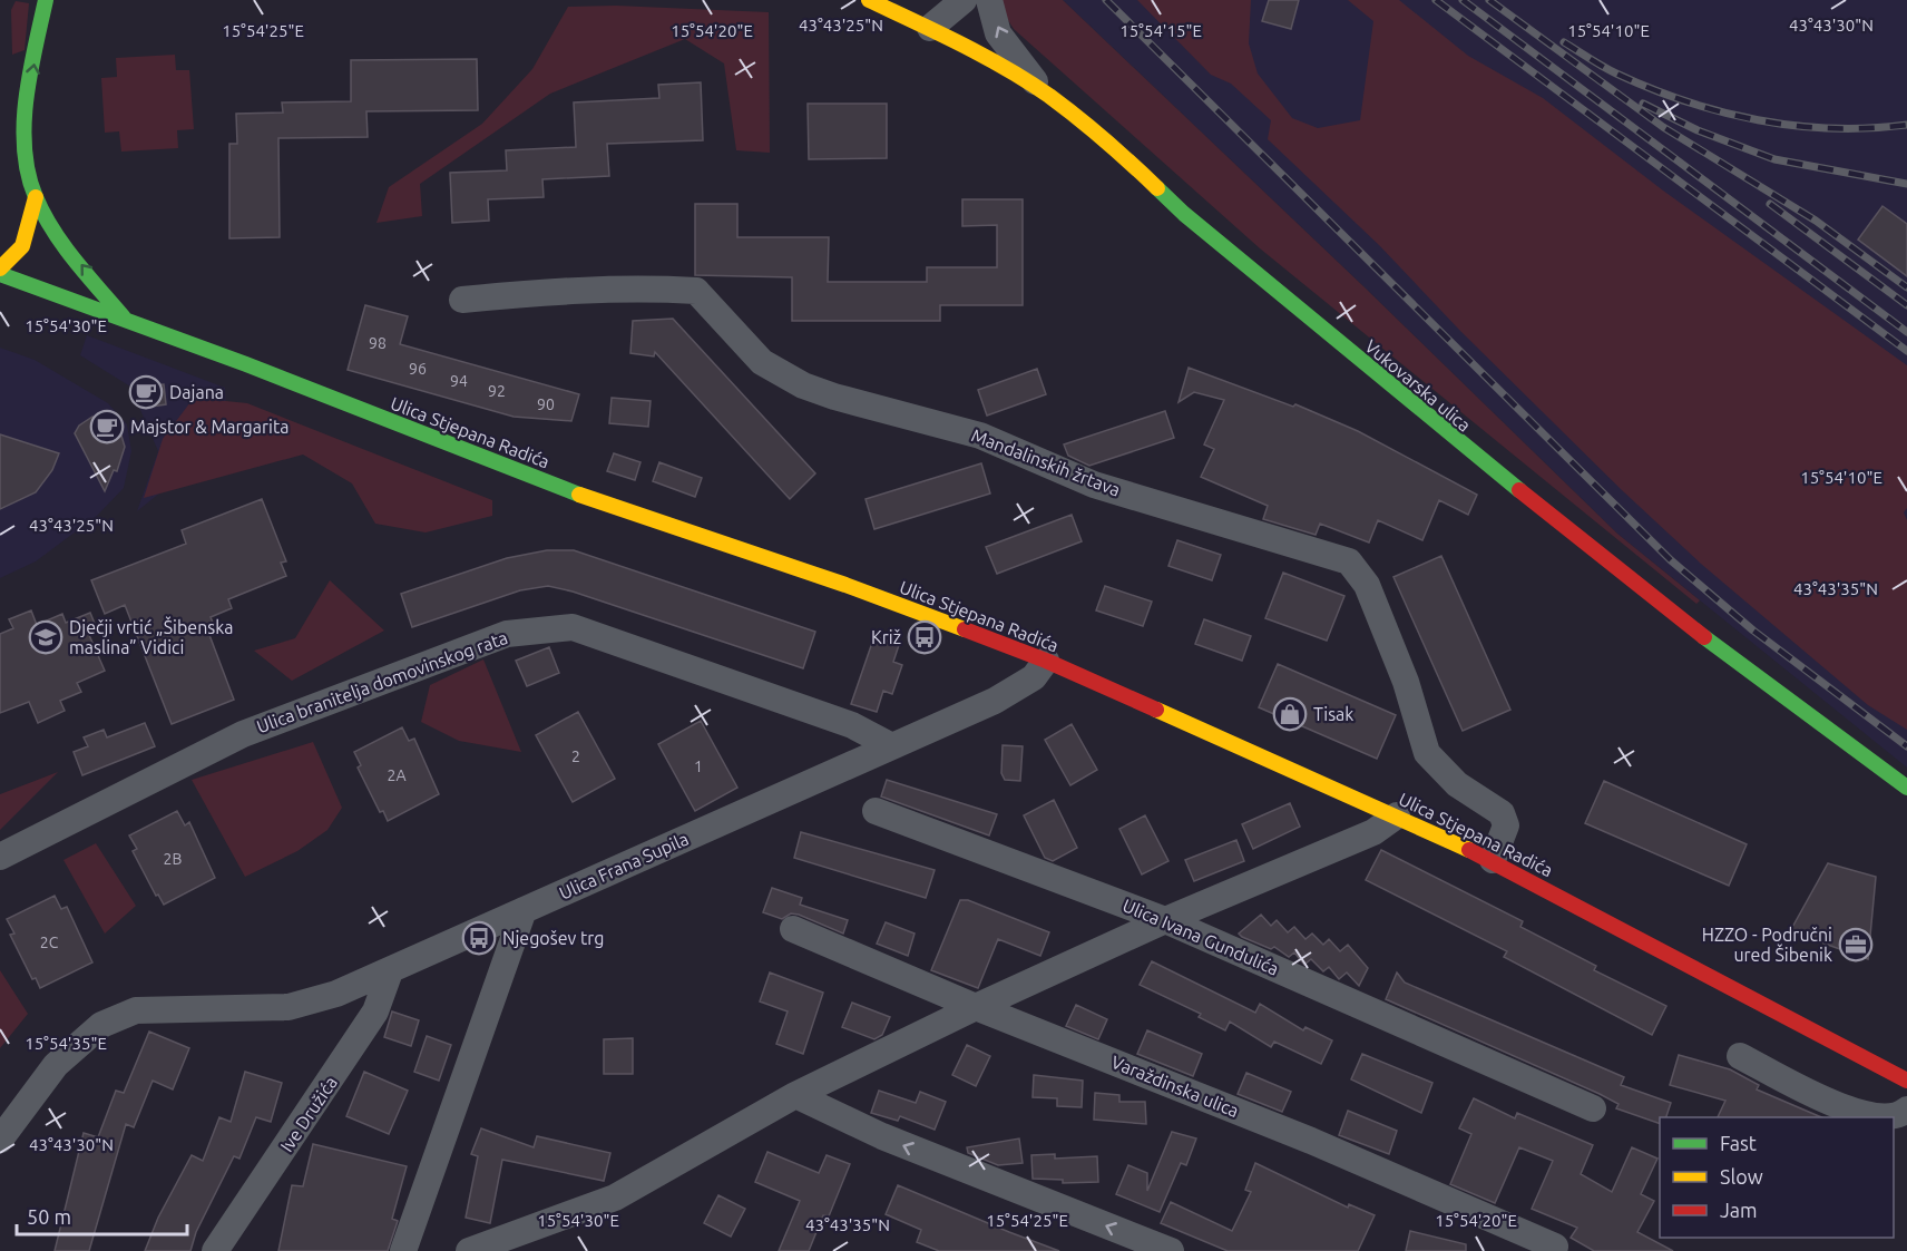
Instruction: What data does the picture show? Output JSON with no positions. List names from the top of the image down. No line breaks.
{"streets":{"main road":["Vukovarska ulica","Ulica Stjepana Radića"],"street":["Mandalinskih žrtava","Ulica branitelja domovinskog rata","Ulica Frana Supila","Ulica Ivana Gundulića","Varaždinska ulica","Ive Družića"]},"crossings":[["Ulica Stjepana Radića","Mandalinskih žrtava"],["Ulica Stjepana Radića","Ulica Frana Supila"],["Ulica branitelja domovinskog rata","Ulica Frana Supila"],["Ulica Frana Supila","Ive Družića"]],"places":{"cafe":["Dajana","Majstor & Margarita"],"school or university":["Dječji vrtić „Šibenska maslina” Vidici"],"bus stop":["Križ","Njegošev trg"],"shop":["Tisak"],"office":["HZZO - Područni ured Šibenik"]},"house_numbers":["98","96","94","92","90","2","1","2A","2B","2C"],"legend":["Fast","Slow","Jam"],"scale_bar":"50 m","coordinates":["43°43'30\"N","43°43'25\"N","15°54'10\"E","15°54'25\"E","15°54'20\"E","15°54'15\"E","15°54'30\"E","43°43'35\"N","15°54'35\"E"]}
